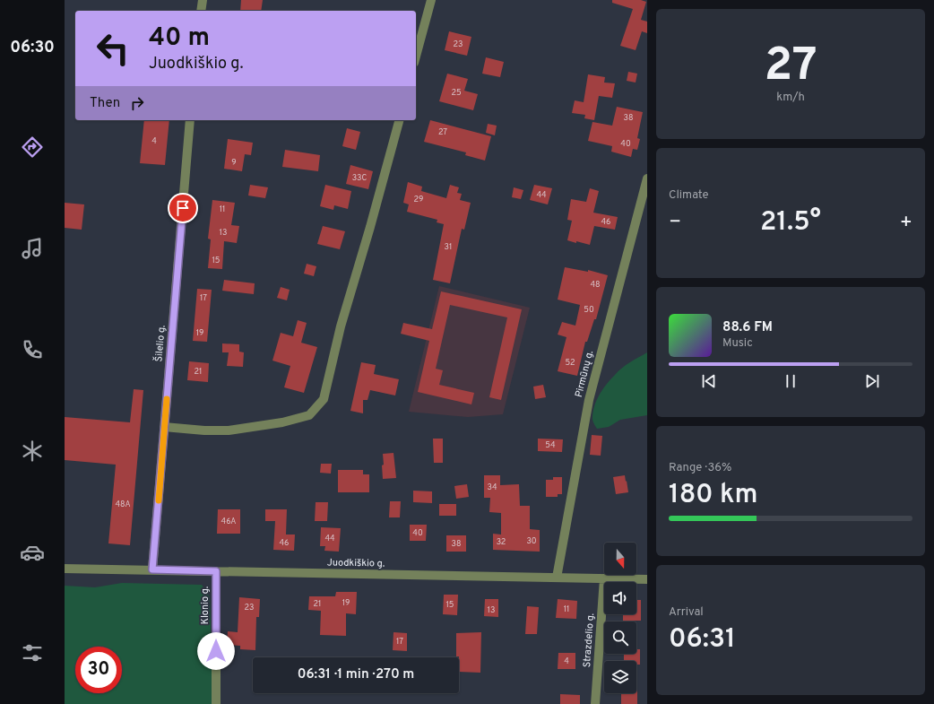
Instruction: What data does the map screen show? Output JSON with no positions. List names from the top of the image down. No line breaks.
{"streets":{"street":["Šilelio g.","Pirmūnų g.","Juodkiškio g.","Klonio g.","Strazdelio g."]},"crossings":[["Šilelio g.","Juodkiškio g."],["Pirmūnų g.","Juodkiškio g."],["Juodkiškio g.","Klonio g."],["Juodkiškio g.","Strazdelio g."]],"house_numbers":["23","25","38","27","4","40","9","33C","44","29","11","46","13","31","15","48","17","50","19","52","21","54","34","48A","46A","40","44","30","32","46","38","19","21","15","23","11","13","17","4"],"north":"bottom","page":{"tabs":"06:30","tile":[["27","km/h"],"Climate",["Range · 36%","180 km"],["Arrival","06:31"]],"turn":["40 m","Juodkiškio g."],"then":"Then","heat":["−","21.5°","+"],"song":["88.6 FM","Music"],"limit":"30","trip":"06:31 · 1 min · 270 m"}}
